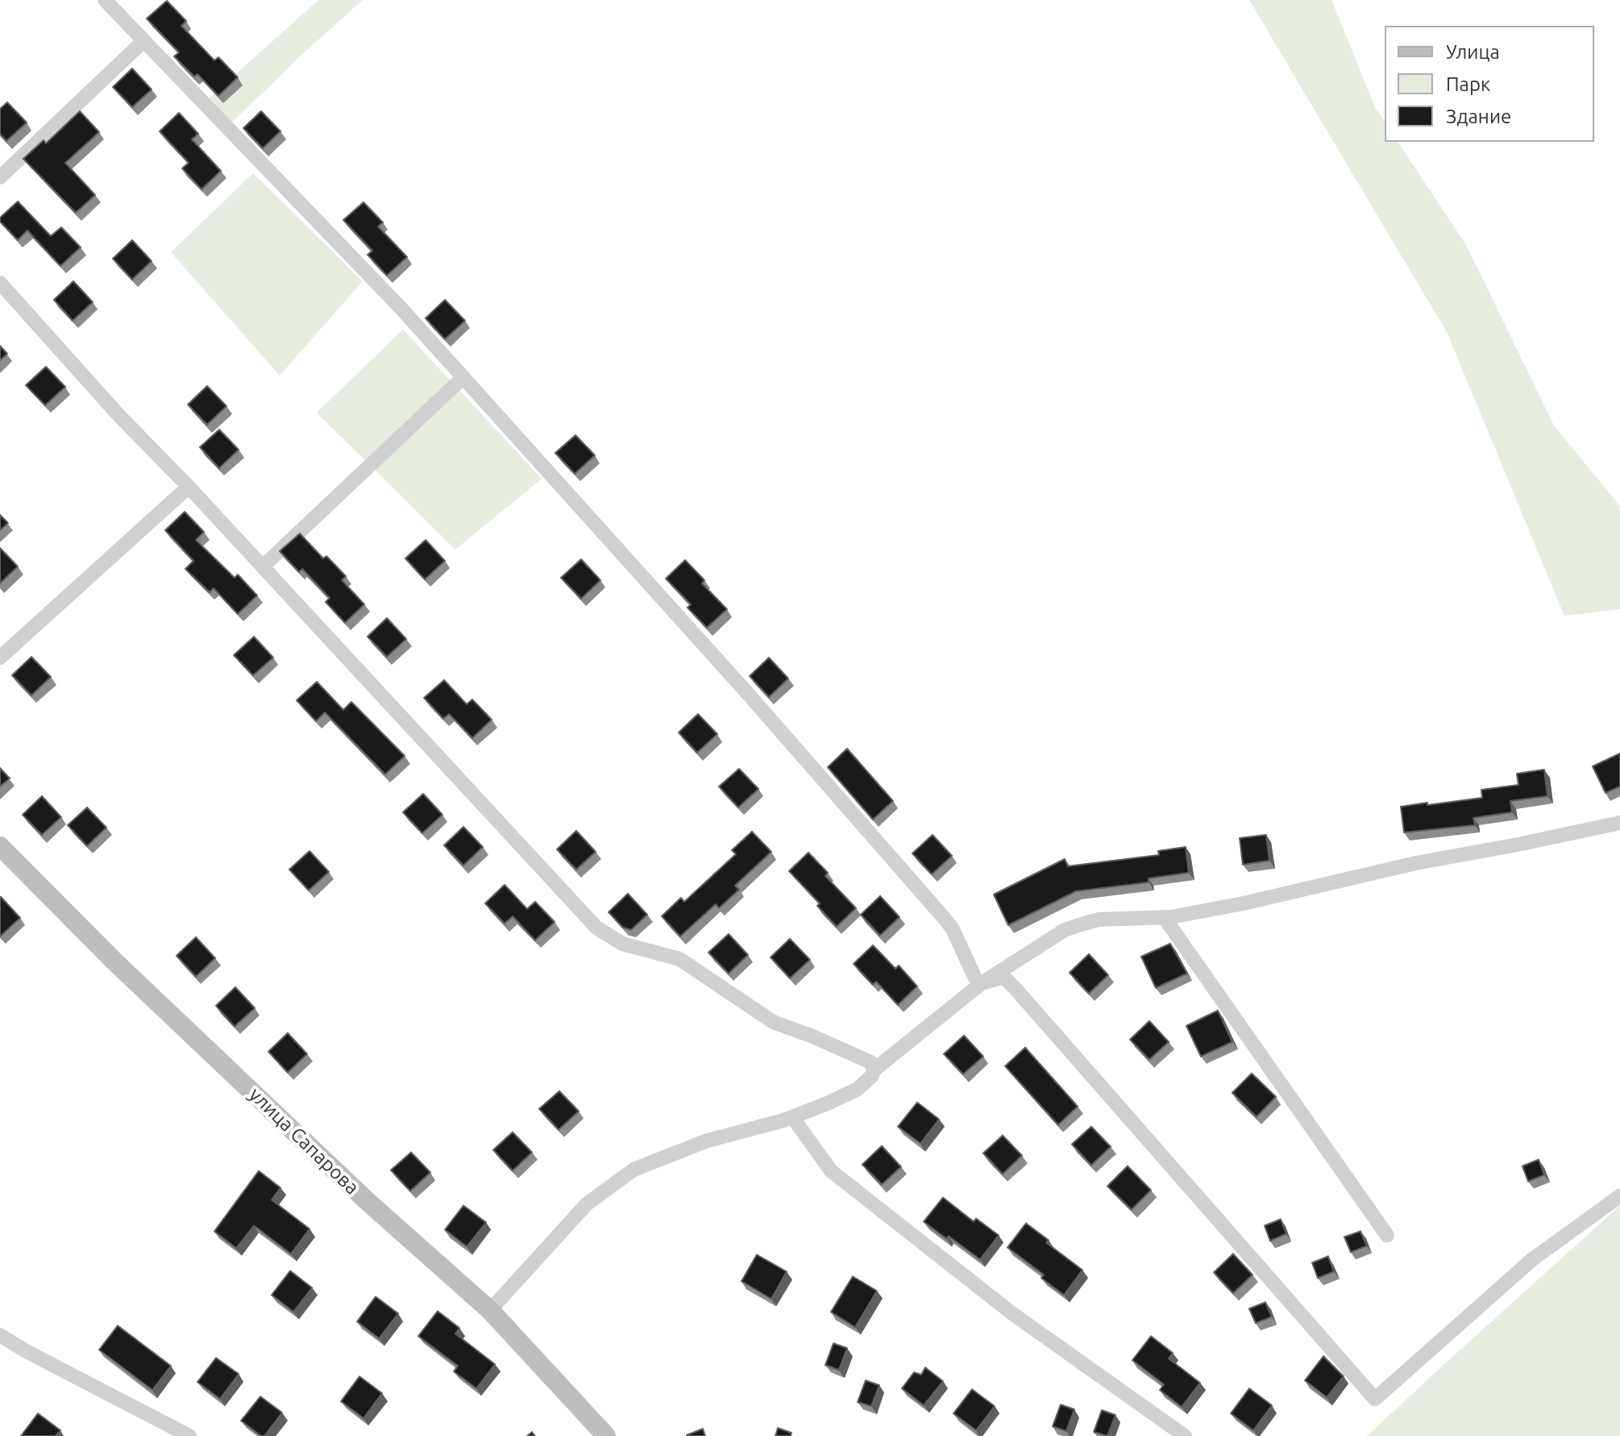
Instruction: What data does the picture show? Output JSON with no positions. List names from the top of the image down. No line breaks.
{"streets":{"main road":["улица Сапарова"]},"legend":["Улица","Парк","Здание"]}
